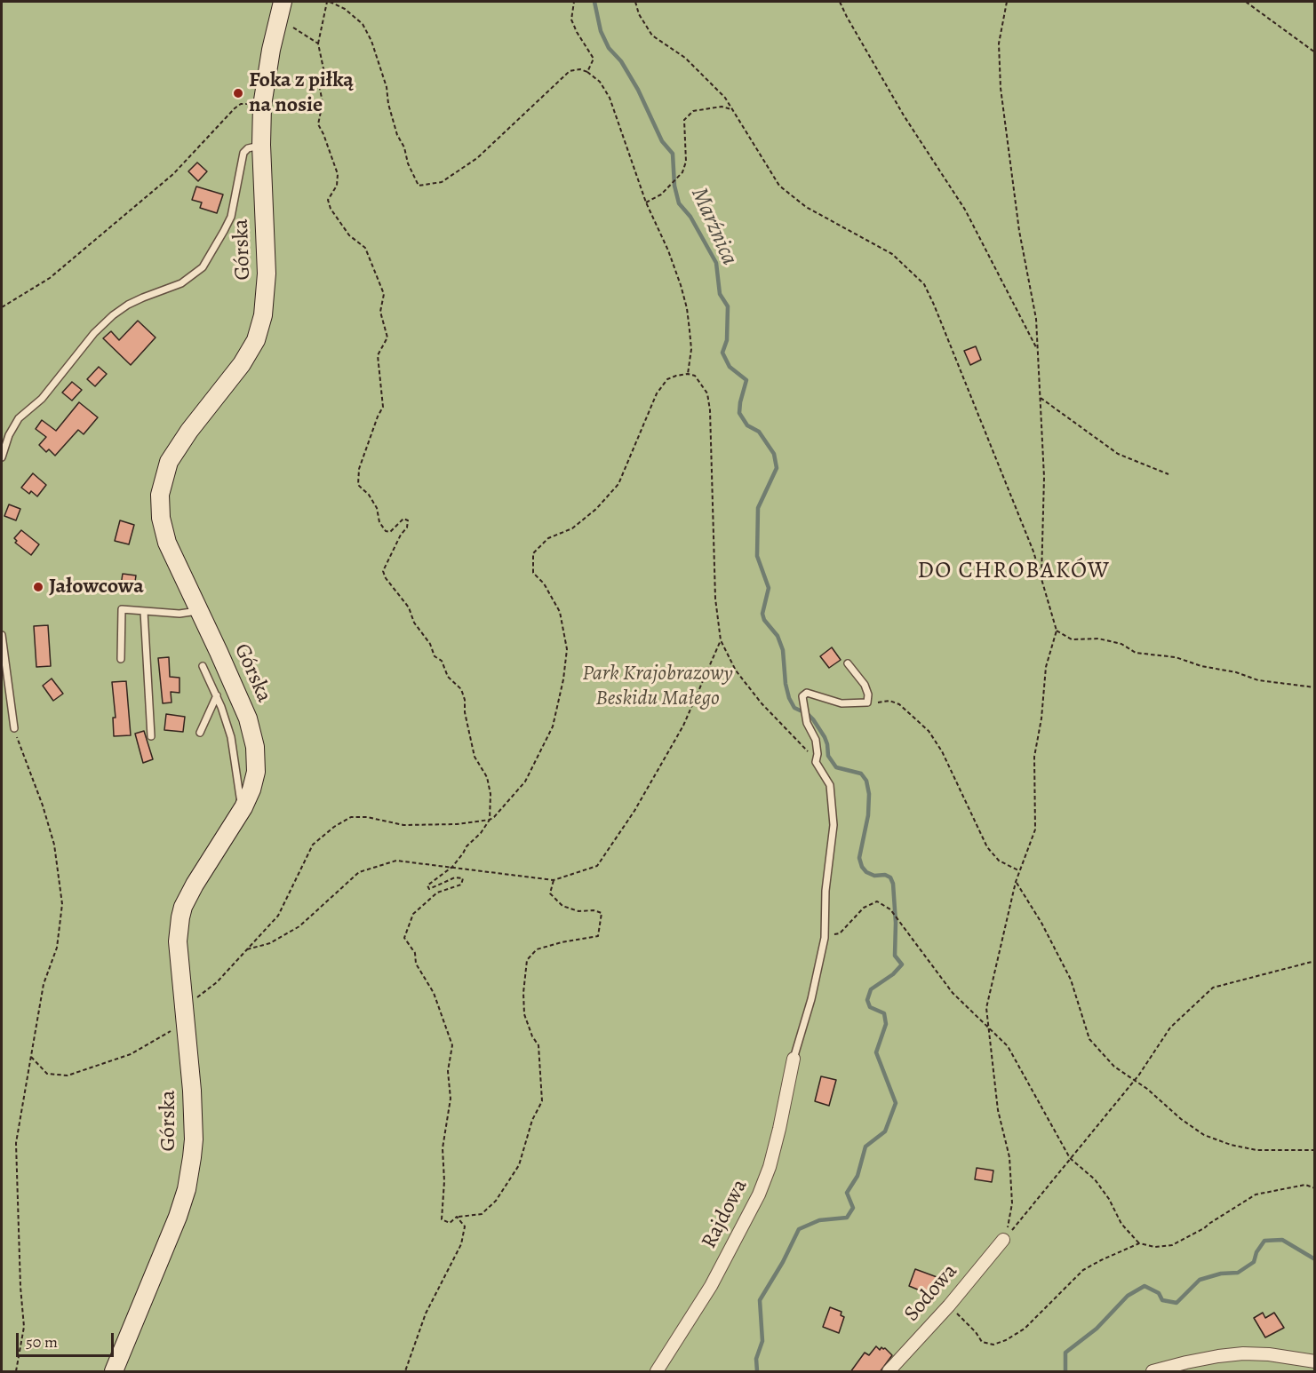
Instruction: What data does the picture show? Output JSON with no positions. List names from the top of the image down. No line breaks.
{"streets":{"street":["Górska","Rajdowa","Sodowa"]},"districts":["DO CHROBAKÓW"],"water":["Marźnica"],"parks":["Park Krajobrazowy Beskidu Małego"],"places":["Foka z piłką na nosie","Jałowcowa"],"scale_bar":"50 m"}
